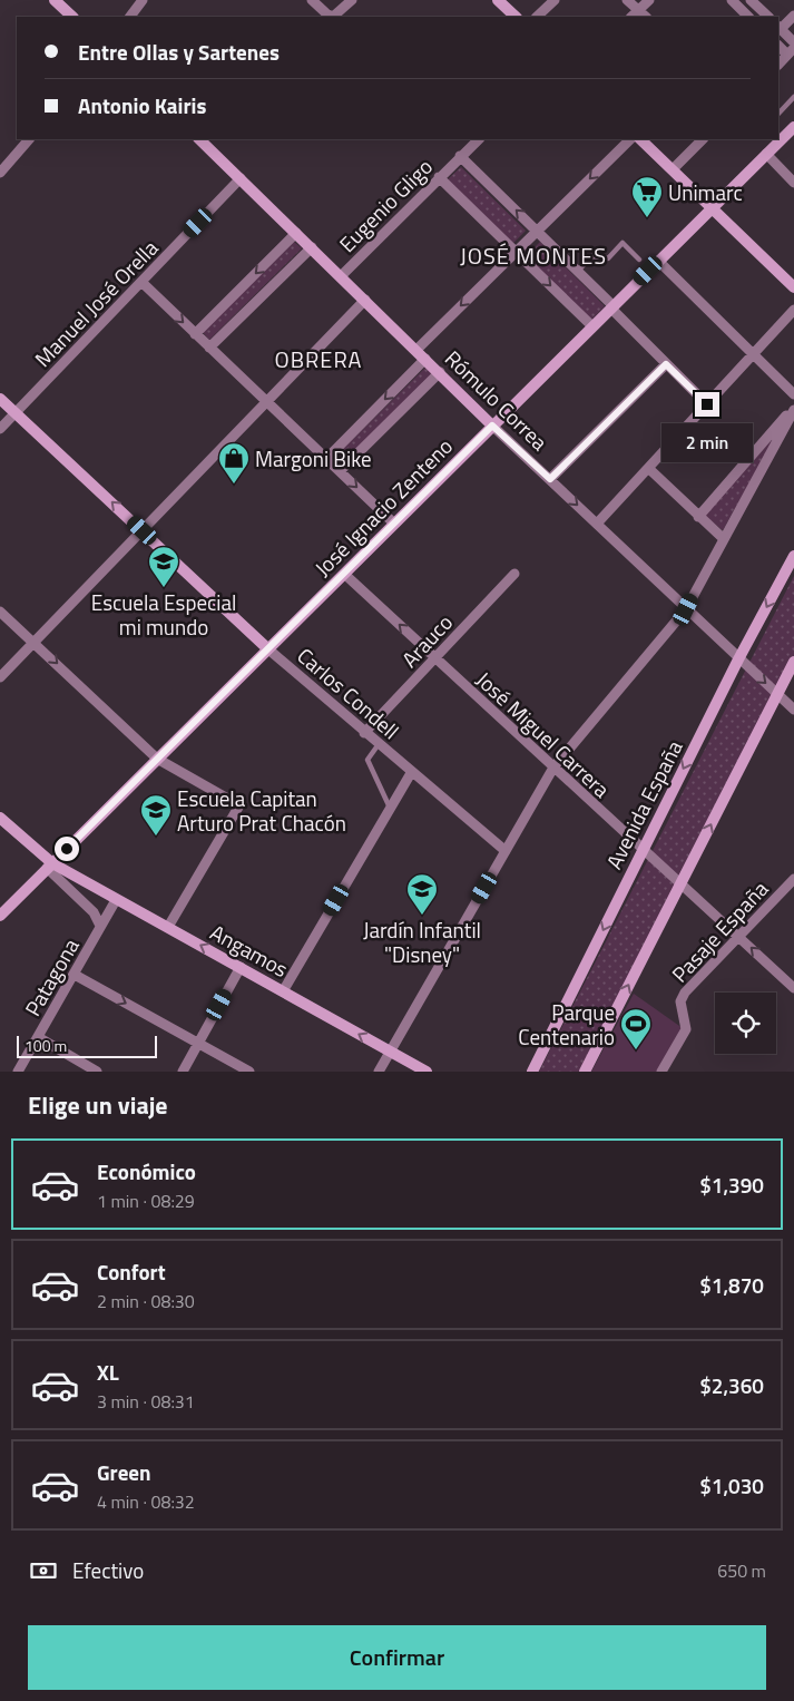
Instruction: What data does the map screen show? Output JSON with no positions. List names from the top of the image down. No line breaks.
{"streets":{"street":["Eugenio Gligo","Manuel José Orella","Rómulo Correa","José Ignacio Zenteno","Arauco","Carlos Condell","José Miguel Carrera","Avenida España","Pasaje España","Angamos","Patagona"]},"crossings":[["Eugenio Gligo","Rómulo Correa"],["Manuel José Orella","Rómulo Correa"],["Manuel José Orella","Carlos Condell"],["Rómulo Correa","José Ignacio Zenteno"],["Rómulo Correa","Avenida España"],["José Ignacio Zenteno","Carlos Condell"],["José Ignacio Zenteno","José Miguel Carrera"],["José Ignacio Zenteno","Angamos"],["Arauco","Carlos Condell"],["Arauco","José Miguel Carrera"],["José Miguel Carrera","Avenida España"],["José Miguel Carrera","Pasaje España"],["Angamos","Patagona"]],"districts":["JOSÉ MONTES","OBRERA"],"places":{"supermarket":["Unimarc"],"shop":["Margoni Bike"],"school or university":["Escuela Especial mi mundo","Escuela Capitan Arturo Prat Chacón","Jardín Infantil \"Disney\""],"sports":["Parque Centenario"]},"scale_bar":"100 m","page":{"banner":["Entre Ollas y Sartenes","Antonio Kairis"],"bubble":"2 min","scale":"100 m","heading":"Elige un viaje","list":[{"name":"Económico","note":"1 min · 08:29","value":"$1,390"},{"name":"Confort","note":"2 min · 08:30","value":"$1,870"},{"name":"XL","note":"3 min · 08:31","value":"$2,360"},{"name":"Green","note":"4 min · 08:32","value":"$1,030"}],"pay":["Efectivo","650 m"],"buttons":"Confirmar"}}
